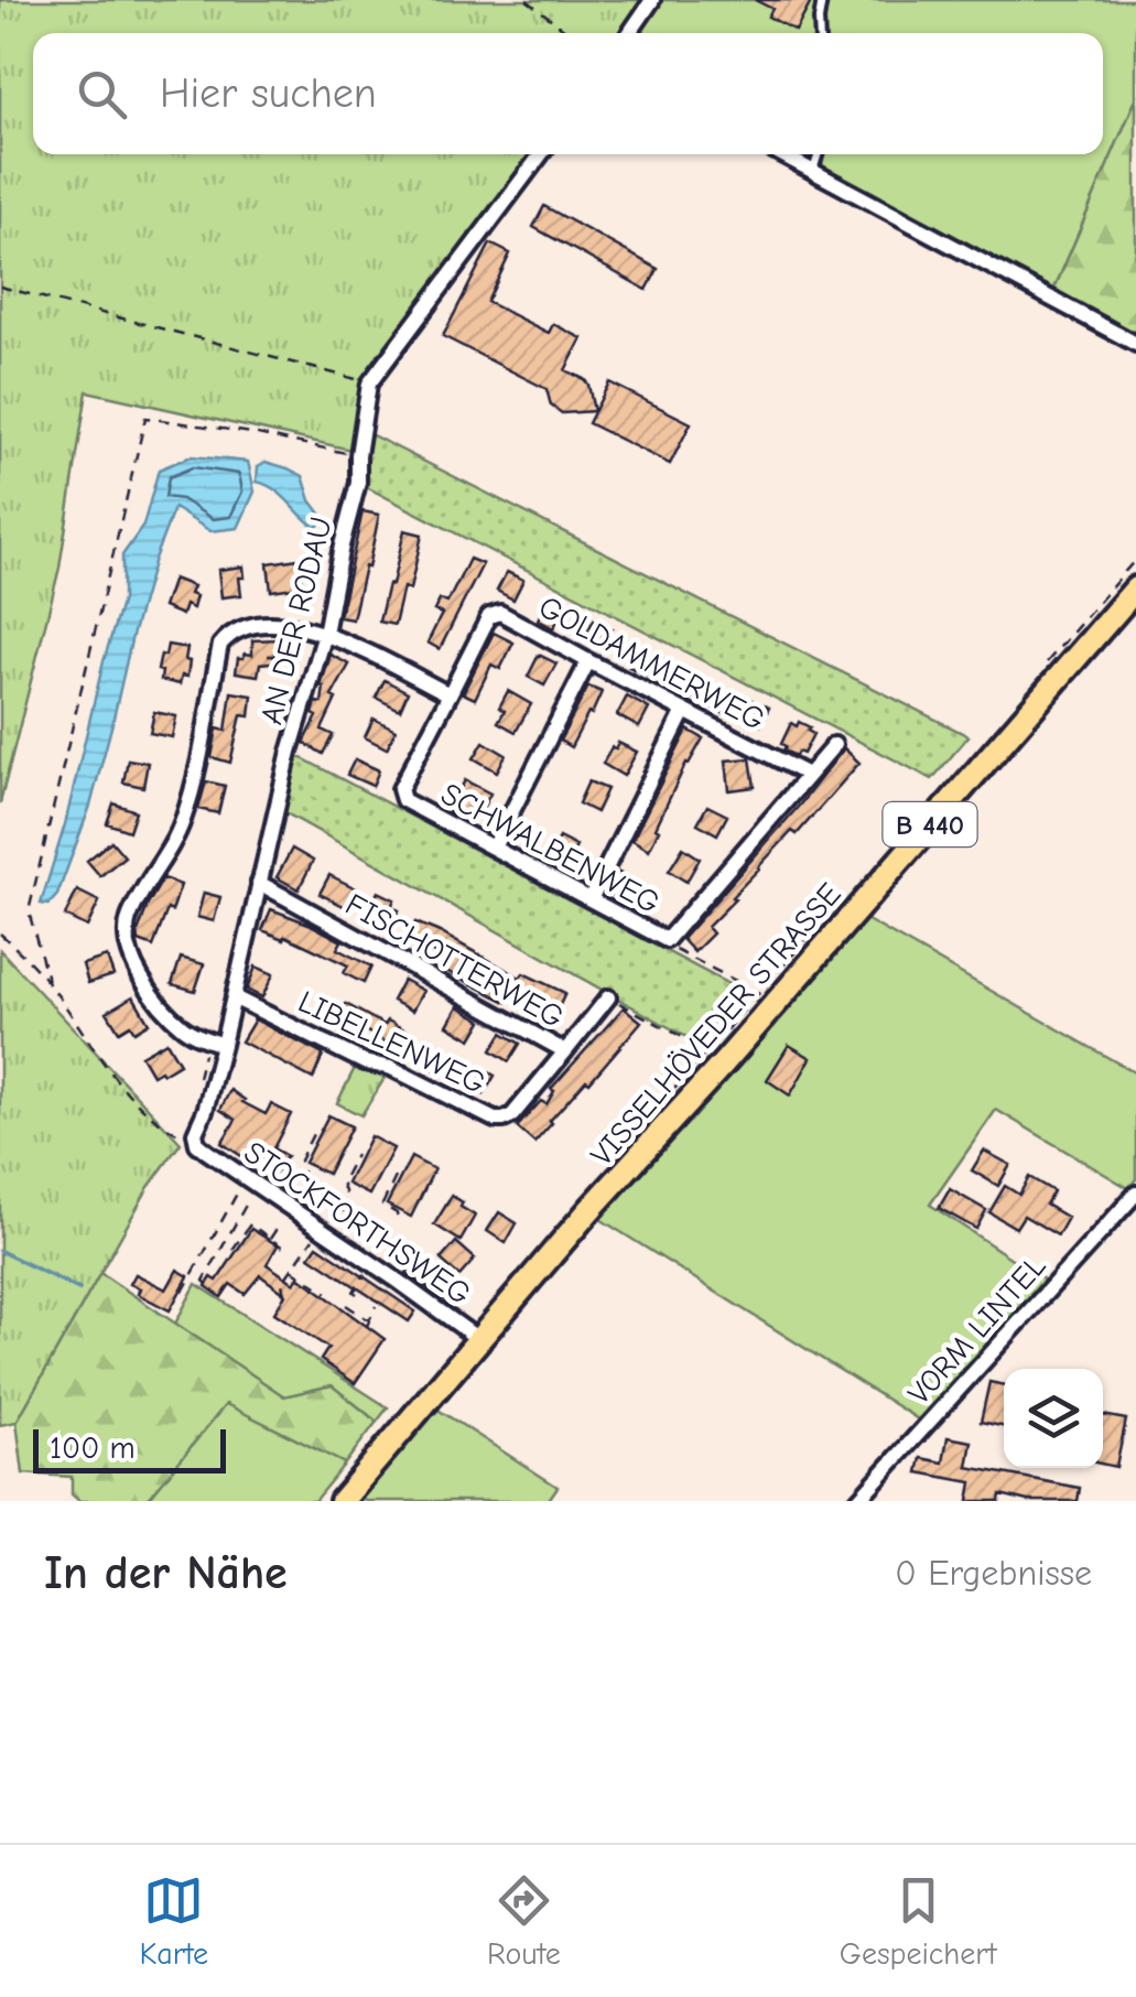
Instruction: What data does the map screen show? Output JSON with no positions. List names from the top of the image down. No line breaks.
{"streets":{"main road":["B 440","VISSELHÖVEDER STRASSE"],"street":["AN DER RODAU","GOLDAMMERWEG","SCHWALBENWEG","FISCHOTTERWEG","LIBELLENWEG","STOCKFORTHSWEG","VORM LINTEL"]},"crossings":[["AN DER RODAU","FISCHOTTERWEG"],["AN DER RODAU","LIBELLENWEG"],["AN DER RODAU","STOCKFORTHSWEG"],["GOLDAMMERWEG","SCHWALBENWEG"],["FISCHOTTERWEG","LIBELLENWEG"],["VISSELHÖVEDER STRASSE","STOCKFORTHSWEG"]],"scale_bar":"100 m","page":{"search":"Hier suchen","scale":"100 m","heading":["In der Nähe","0 Ergebnisse"],"nav":["Karte","Route","Gespeichert"]}}
